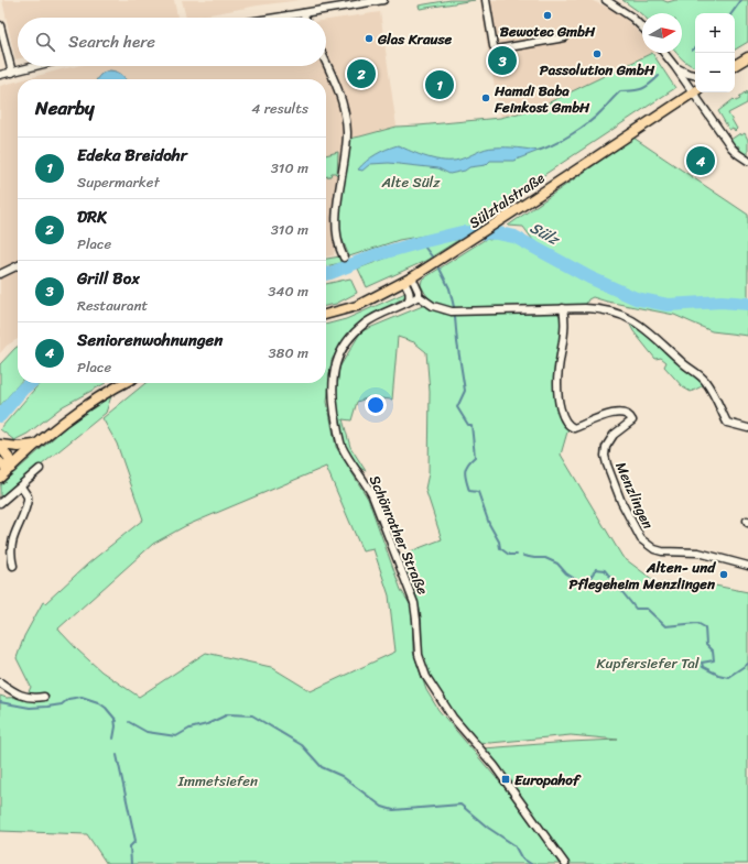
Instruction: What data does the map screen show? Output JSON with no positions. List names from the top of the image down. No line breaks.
{"streets":{"main road":["Sülztalstraße"],"street":["Menzlingen","Schönrather Straße"]},"water":["Sülz"],"parks":["Alte Sülz","Kupfersiefer Tal","Immetsiefen"],"places":{"other":["Bewotec GmbH","Glas Krause","Passolution GmbH","Hamdi Baba Feinkost GmbH","Alten- und Pflegeheim Menzlingen"],"transit":["Europahof"]},"north":"right","page":{"map_buttons":["+","−"],"search":"Search here","pins":["3","2","1","4"],"heading":["Nearby","4 results"],"list":[{"mark":"1","name":"Edeka Breidohr","note":"Supermarket","value":"310 m"},{"mark":"2","name":"DRK","note":"Place","value":"310 m"},{"mark":"3","name":"Grill Box","note":"Restaurant","value":"340 m"},{"mark":"4","name":"Seniorenwohnungen","note":"Place","value":"380 m"}]}}
